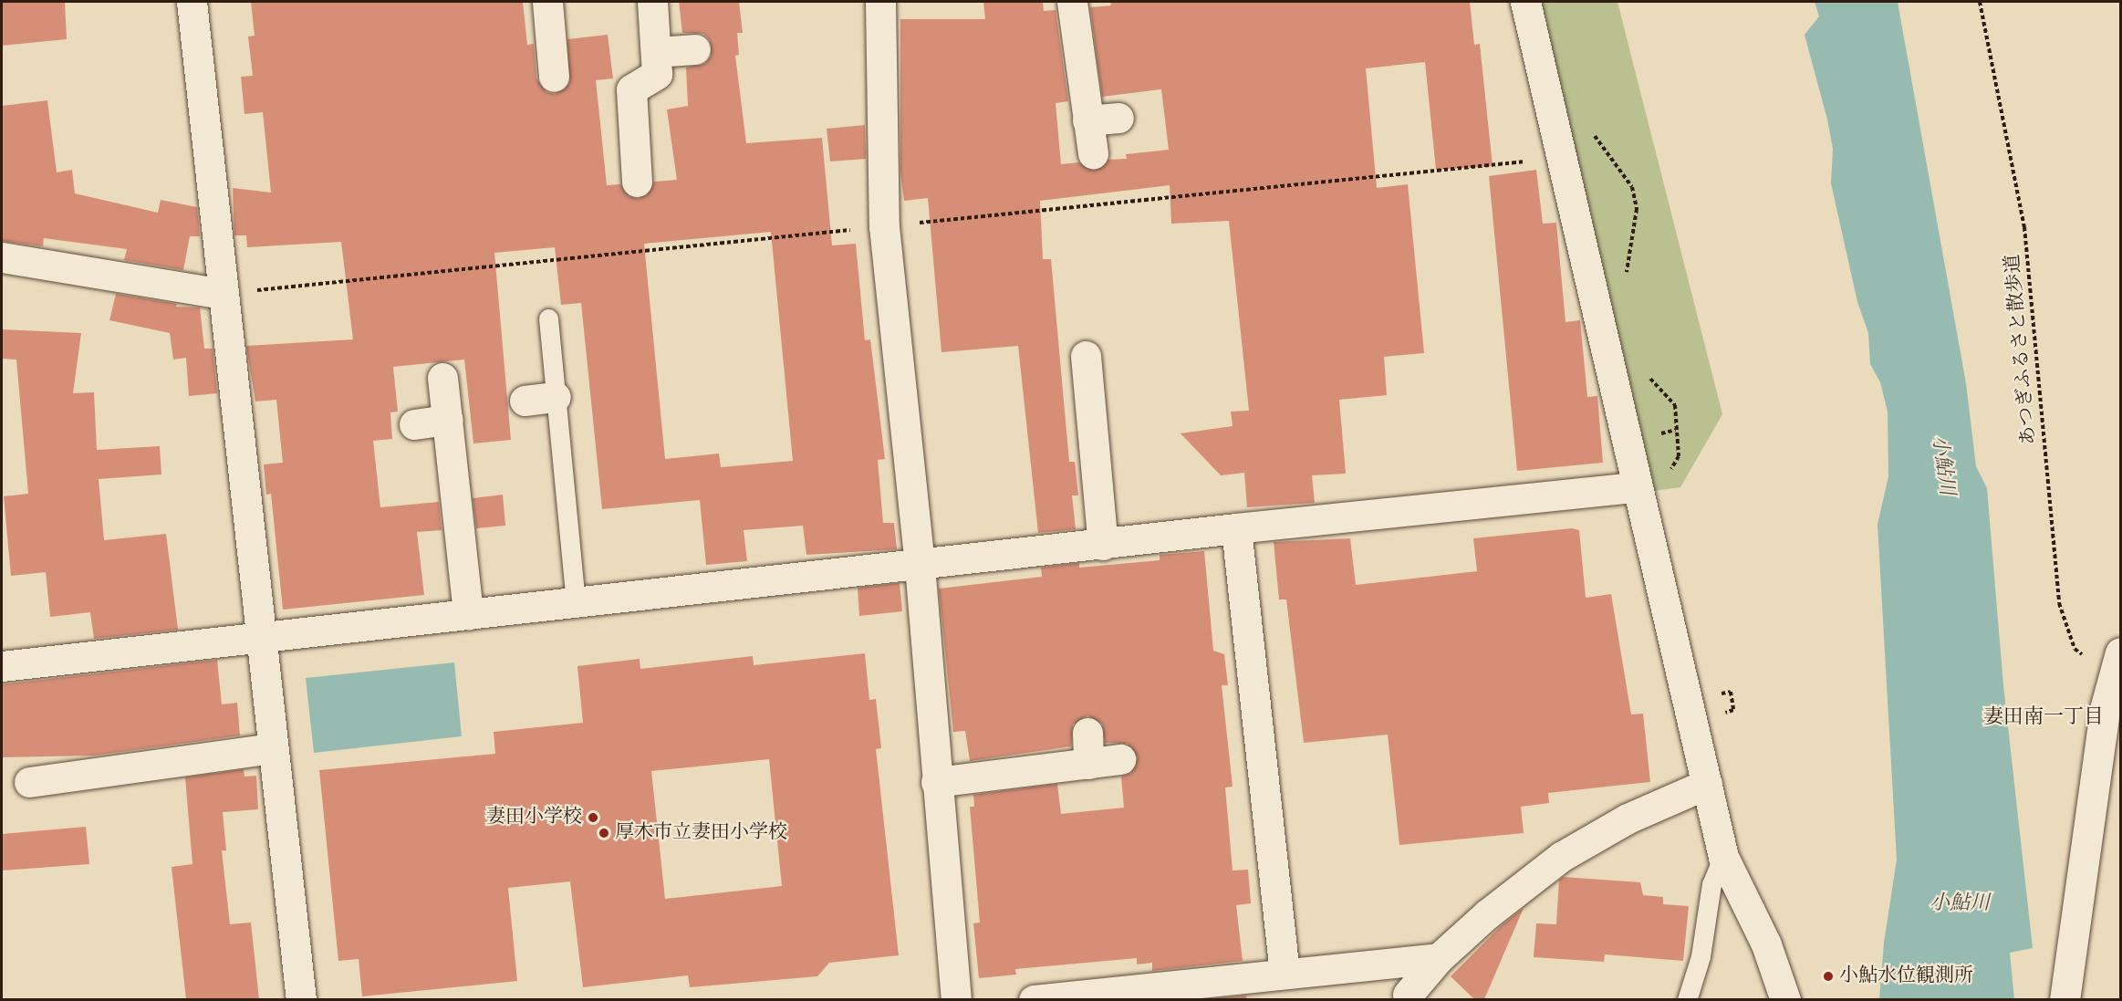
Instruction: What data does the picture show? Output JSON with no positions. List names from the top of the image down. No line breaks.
{"streets":{"path":["あつぎふるさと散歩道"]},"districts":["妻田南一丁目"],"water":["小鮎川"],"places":["妻田小学校","厚木市立妻田小学校","小鮎水位観測所"]}
